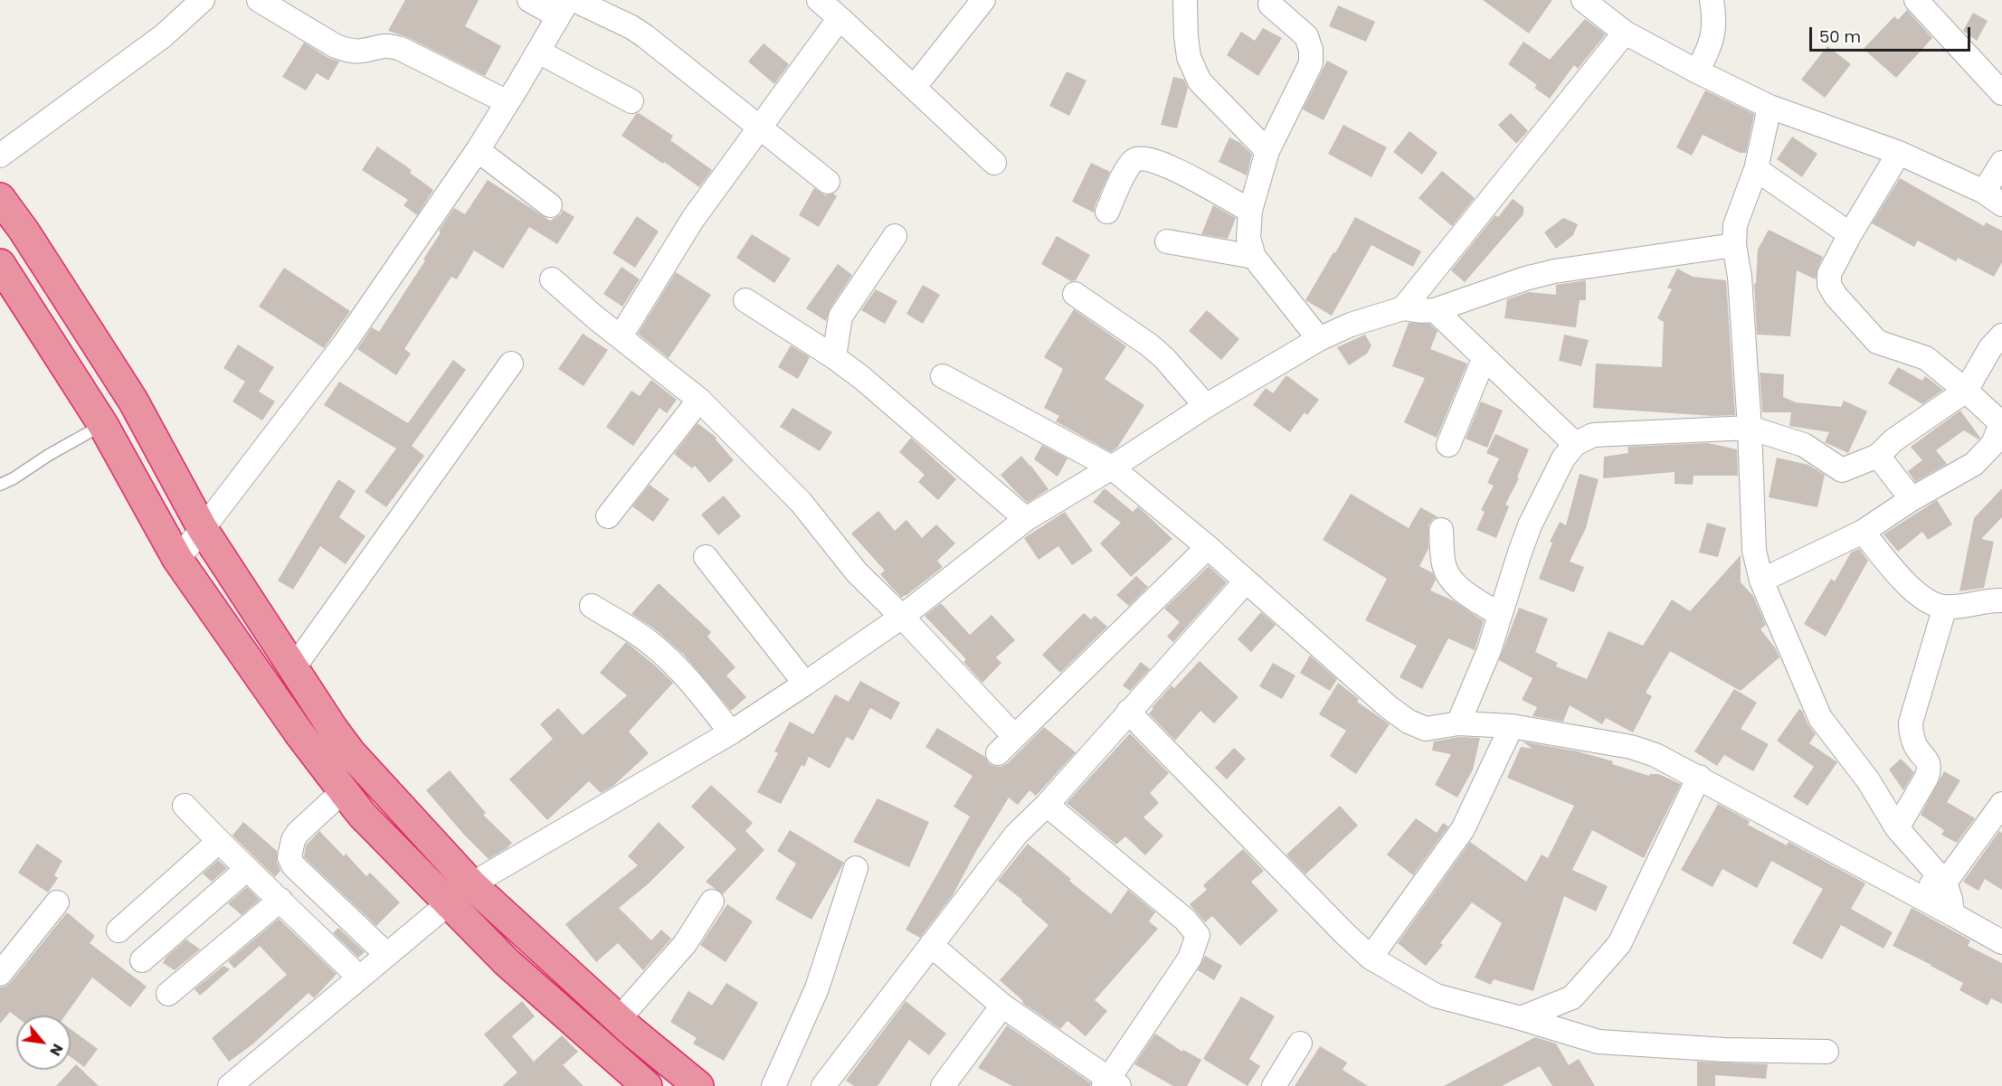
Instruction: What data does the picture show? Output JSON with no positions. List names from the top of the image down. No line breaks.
{"scale_bar":"50 m","north":"bottom right"}
